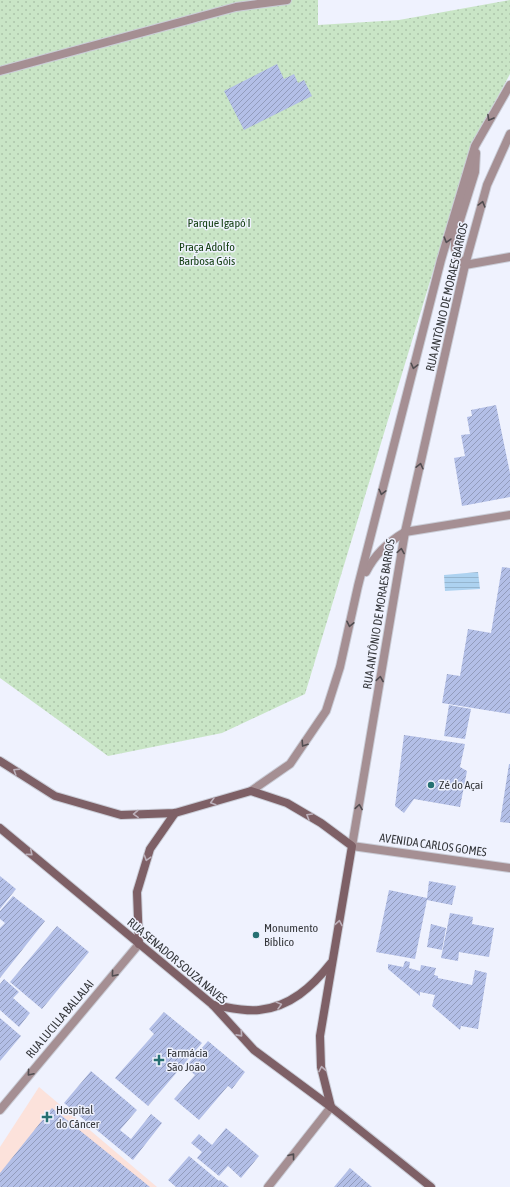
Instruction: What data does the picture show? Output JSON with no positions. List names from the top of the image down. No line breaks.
{"streets":{"main road":["RUA ANTÔNIO DE MORAES BARROS","RUA SENADOR SOUZA NAVES"],"street":["AVENIDA CARLOS GOMES","RUA LUCILLA BALLALAI"]},"crossings":[["RUA ANTÔNIO DE MORAES BARROS","AVENIDA CARLOS GOMES"],["RUA ANTÔNIO DE MORAES BARROS","RUA SENADOR SOUZA NAVES"],["RUA SENADOR SOUZA NAVES","RUA LUCILLA BALLALAI"]],"one_way":["RUA SENADOR SOUZA NAVES","RUA LUCILLA BALLALAI"],"parks":["Parque Igapó I","Praça Adolfo Barbosa Góis"],"places":{"other":["Zé do Açaí","Monumento Bíblico"],"health":["Farmácia São João","Hospital do Câncer"]}}
